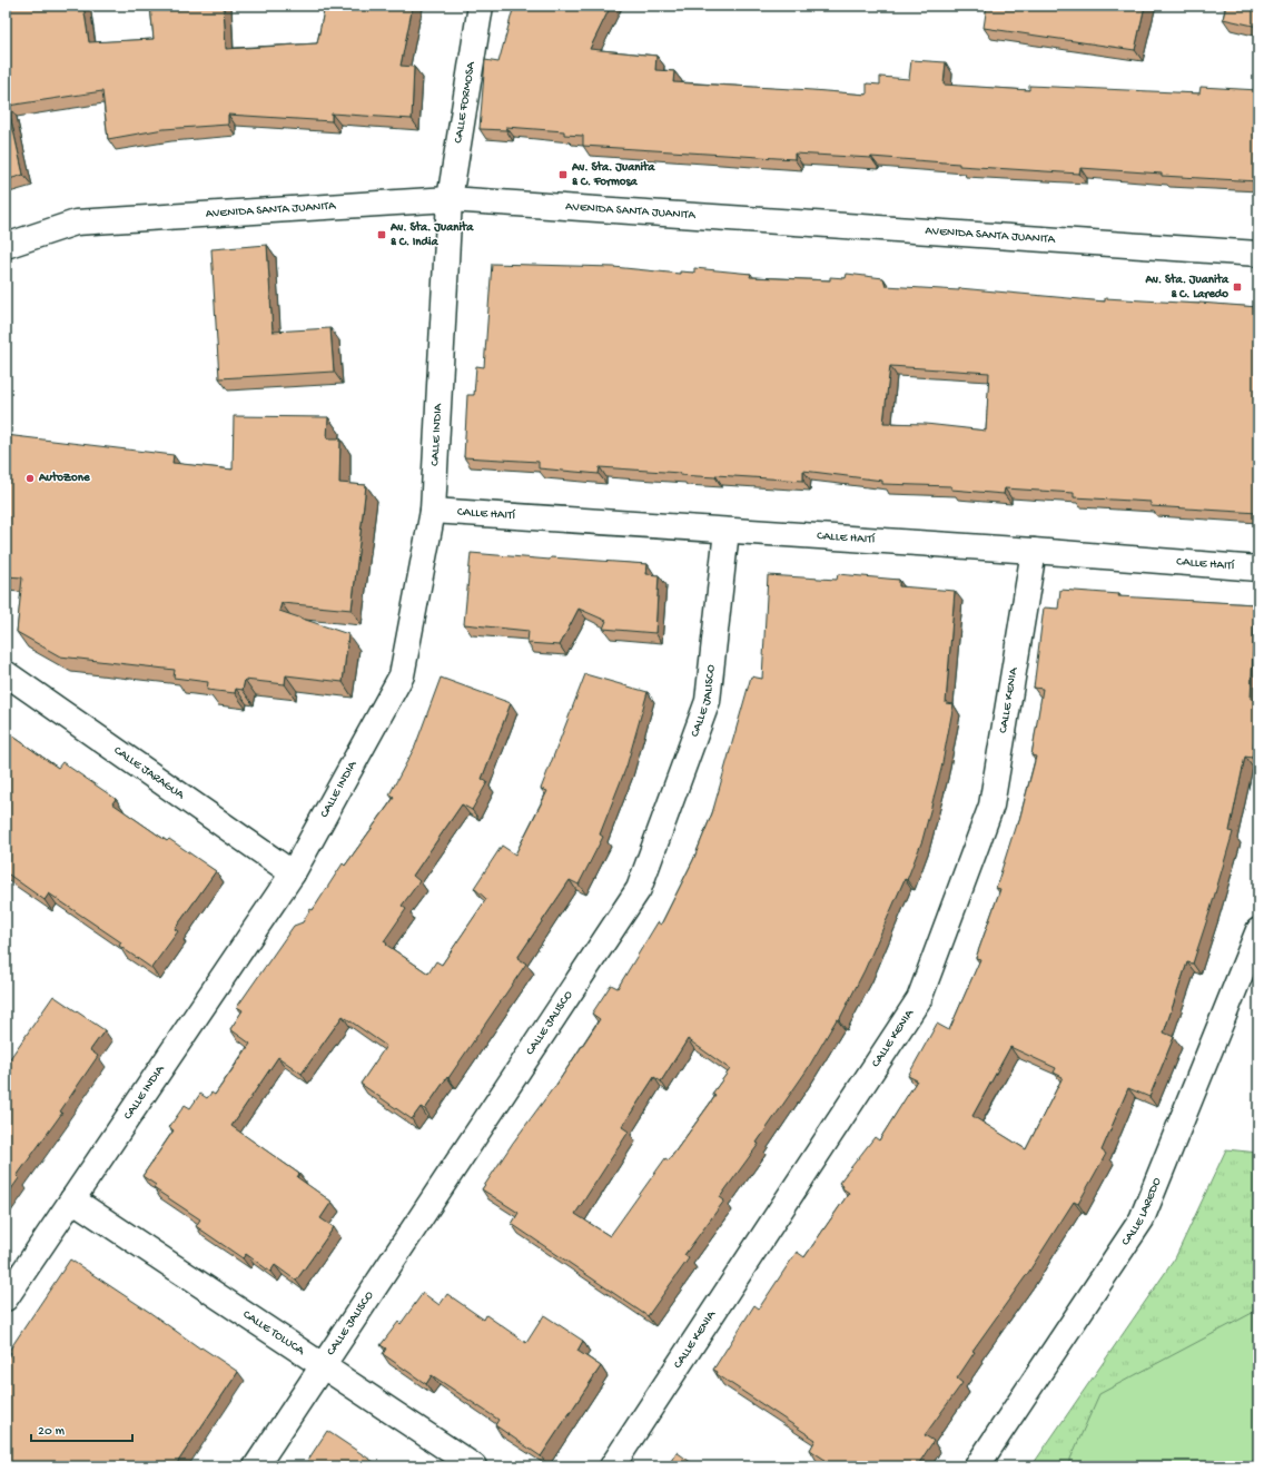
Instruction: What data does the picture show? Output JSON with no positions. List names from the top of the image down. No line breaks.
{"streets":{"street":["CALLE FORMOSA","AVENIDA SANTA JUANITA","CALLE INDIA","CALLE HAITÍ","CALLE JALISCO","CALLE KENIA","CALLE JARAGUA","CALLE LAREDO","CALLE TOLUCA"]},"crossings":[["CALLE FORMOSA","AVENIDA SANTA JUANITA"],["CALLE FORMOSA","CALLE INDIA"],["AVENIDA SANTA JUANITA","CALLE INDIA"],["CALLE INDIA","CALLE HAITÍ"],["CALLE INDIA","CALLE JARAGUA"],["CALLE INDIA","CALLE TOLUCA"],["CALLE HAITÍ","CALLE JALISCO"],["CALLE HAITÍ","CALLE KENIA"],["CALLE JALISCO","CALLE TOLUCA"]],"places":{"transit":["Av. Sta. Juanita & C. Formosa","Av. Sta. Juanita & C. India","Av. Sta. Juanita & C. Laredo"],"other":["AutoZone"]},"scale_bar":"20 m"}
